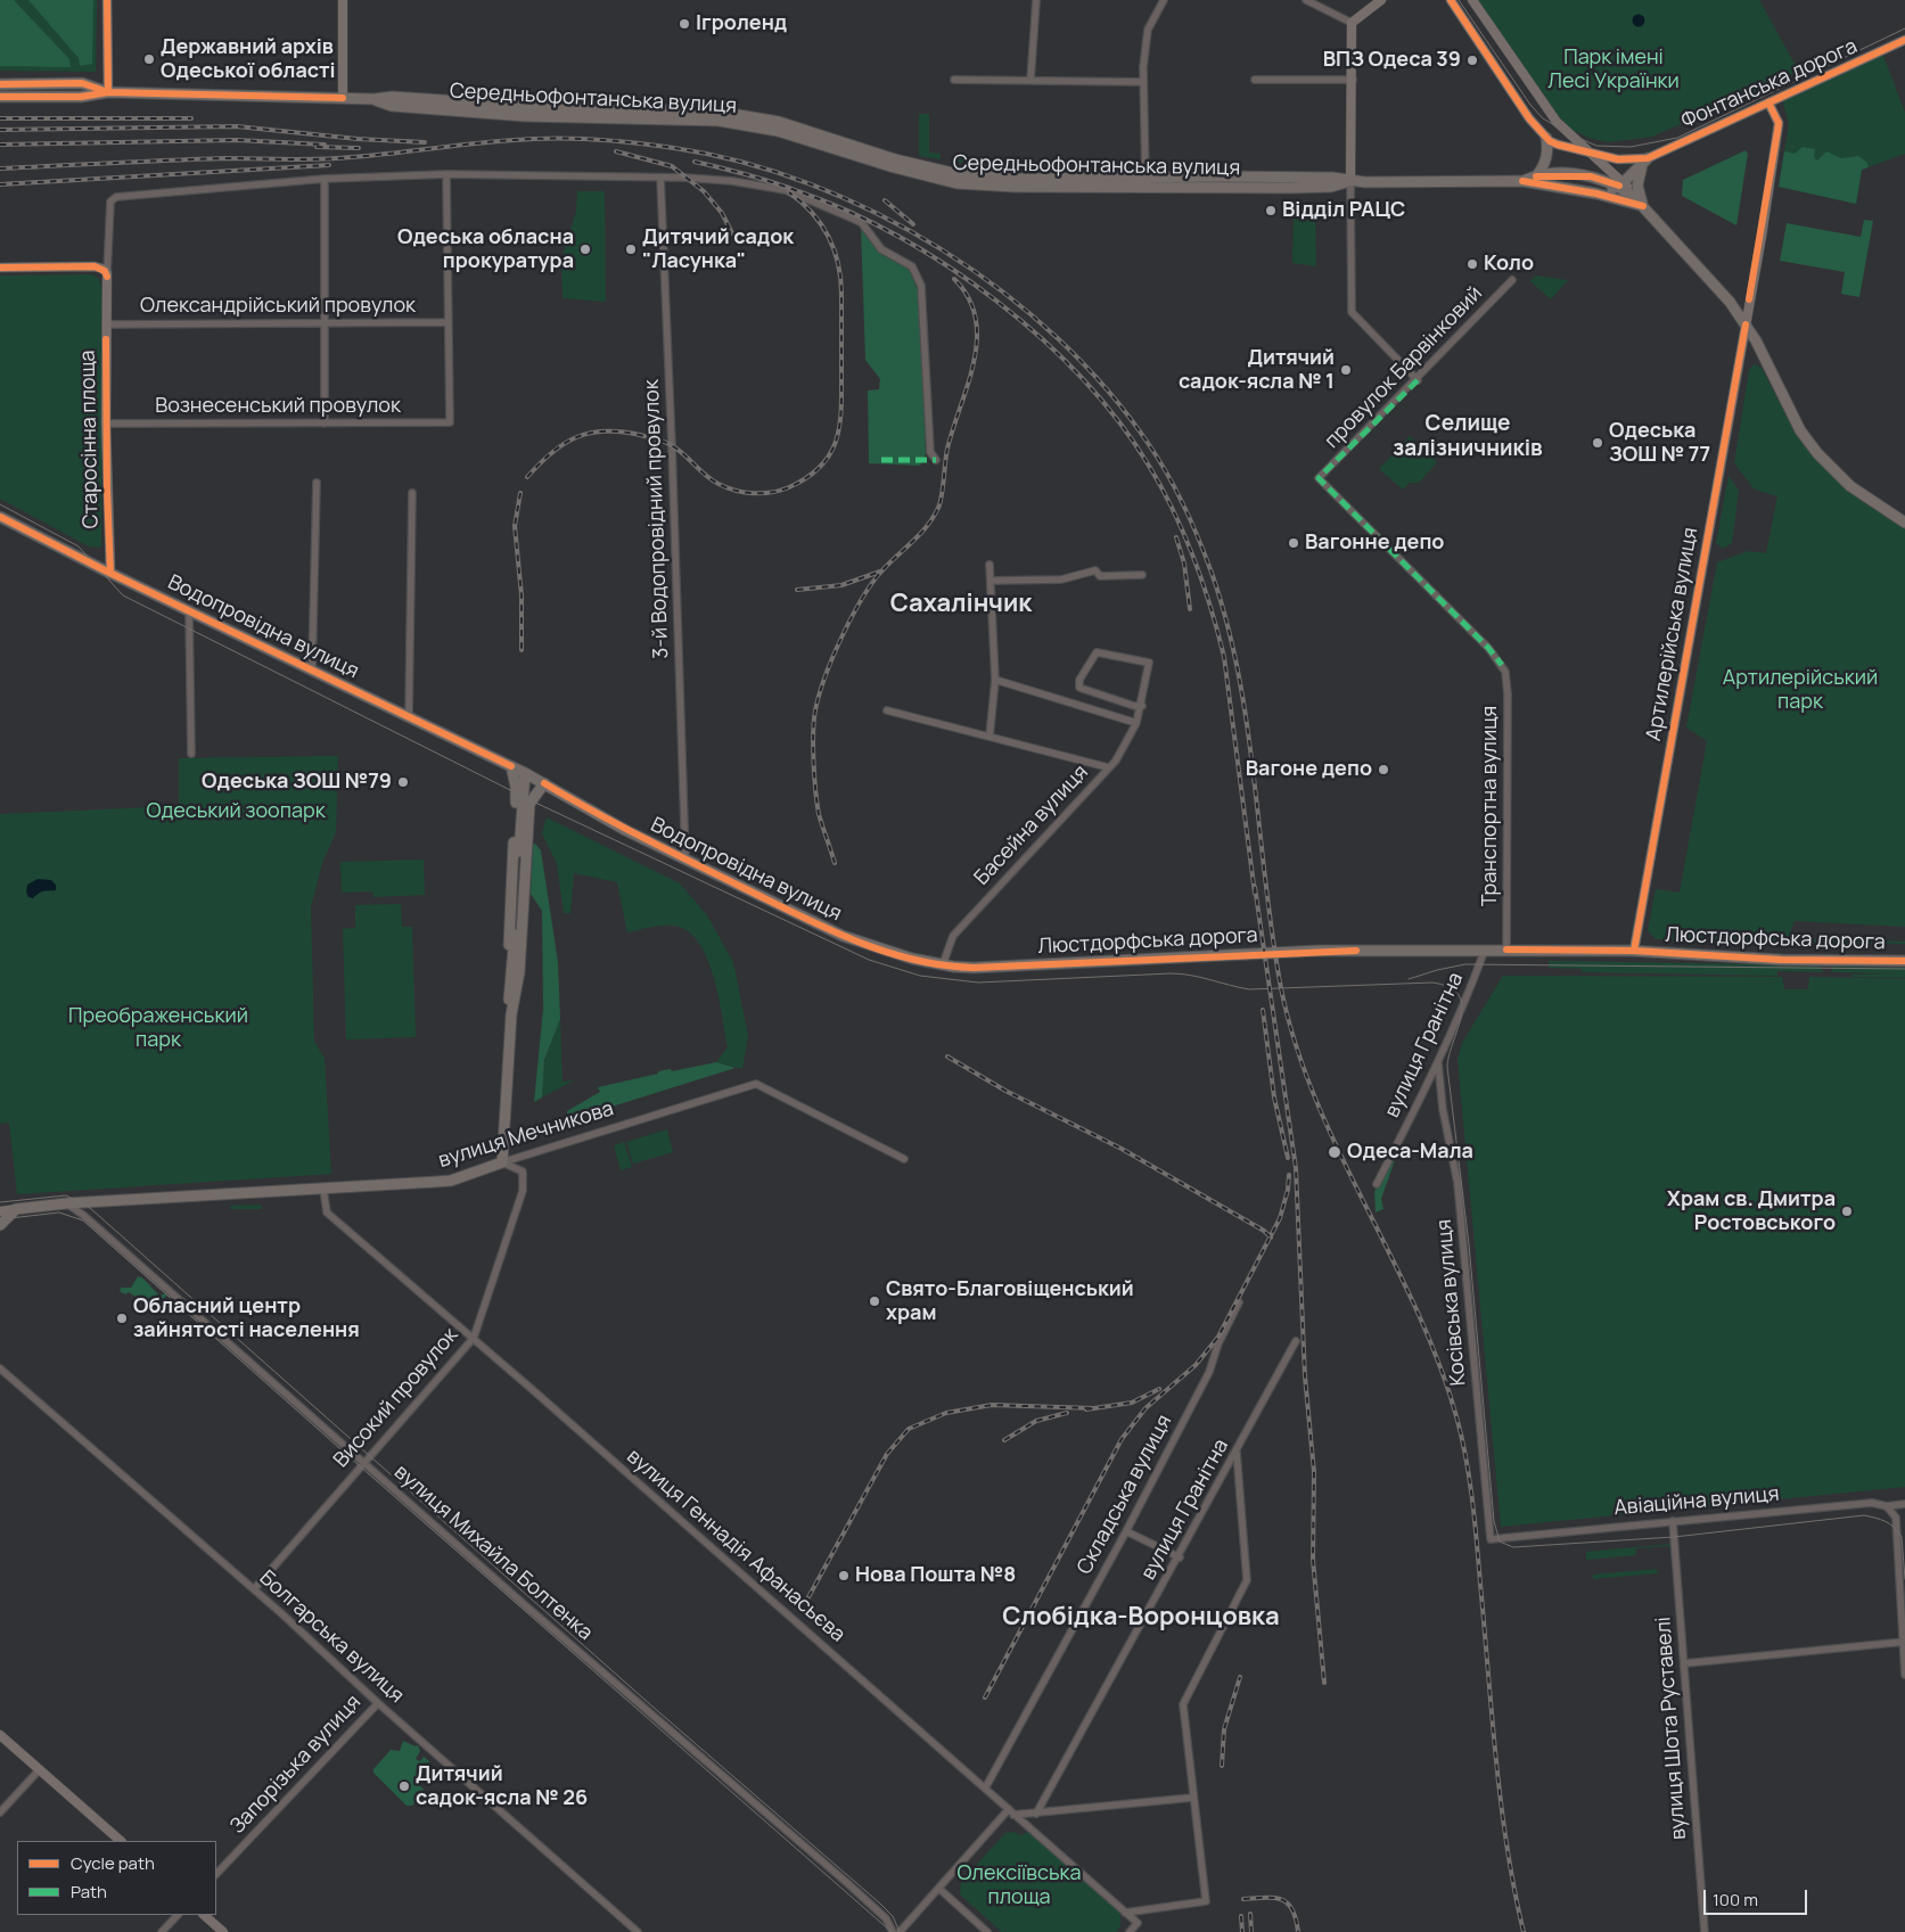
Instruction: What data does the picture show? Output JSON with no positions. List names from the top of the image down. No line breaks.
{"streets":{"main road":["Фонтанська дорога","Середньофонтанська вулиця","Старосінна площа","Водопровідна вулиця","Артилерійська вулиця","Люстдорфська дорога","вулиця Мечникова"],"street":["Олександрійський провулок","провулок Барвінковий","Вознесенський провулок","3-й Водопровідний провулок","Транспортна вулиця","Басейна вулиця","вулиця Гранітна","Косівська вулиця","Високий провулок","Складська вулиця","Авіаційна вулиця","вулиця Геннадія Афанасьєва","вулиця Михайла Болтенка","Болгарська вулиця","вулиця Шота Руставелі","Запорізька вулиця"]},"crossings":[["Фонтанська дорога","Артилерійська вулиця"],["Олександрійський провулок","Вознесенський провулок"],["Олександрійський провулок","Старосінна площа"],["провулок Барвінковий","Транспортна вулиця"],["Вознесенський провулок","Старосінна площа"],["Старосінна площа","Водопровідна вулиця"],["3-й Водопровідний провулок","Водопровідна вулиця"],["Водопровідна вулиця","Басейна вулиця"],["Водопровідна вулиця","Люстдорфська дорога"],["Артилерійська вулиця","Люстдорфська дорога"],["Транспортна вулиця","Люстдорфська дорога"],["Басейна вулиця","Люстдорфська дорога"],["Люстдорфська дорога","вулиця Гранітна"],["вулиця Гранітна","Косівська вулиця"],["вулиця Мечникова","Високий провулок"],["вулиця Мечникова","вулиця Геннадія Афанасьєва"],["вулиця Мечникова","вулиця Михайла Болтенка"],["Косівська вулиця","Авіаційна вулиця"],["Високий провулок","вулиця Геннадія Афанасьєва"],["Високий провулок","вулиця Михайла Болтенка"],["Високий провулок","Болгарська вулиця"],["Складська вулиця","вулиця Геннадія Афанасьєва"],["Авіаційна вулиця","вулиця Шота Руставелі"],["Болгарська вулиця","Запорізька вулиця"]],"districts":["Селище залізничників","Сахалінчик","Слобідка-Воронцовка"],"parks":["Парк імені Лесі Українки","Артилерійський парк","Одеський зоопарк","Преображенський парк","Олексіївська площа"],"places":["Ігроленд","Державний архів Одеської області","ВПЗ Одеса 39","Відділ РАЦС","Одеська обласна прокуратура","Дитячий садок \"Ласунка\"","Коло","Дитячий садок-ясла № 1","Одеська ЗОШ № 77","Вагонне депо","Вагоне депо","Одеська ЗОШ №79","Одеса-Мала","Храм св. Дмитра Ростовського","Свято-Благовіщенський храм","Обласний центр зайнятості населення","Нова Пошта №8","Дитячий садок-ясла № 26"],"legend":["Cycle path","Path"],"scale_bar":"100 m"}
